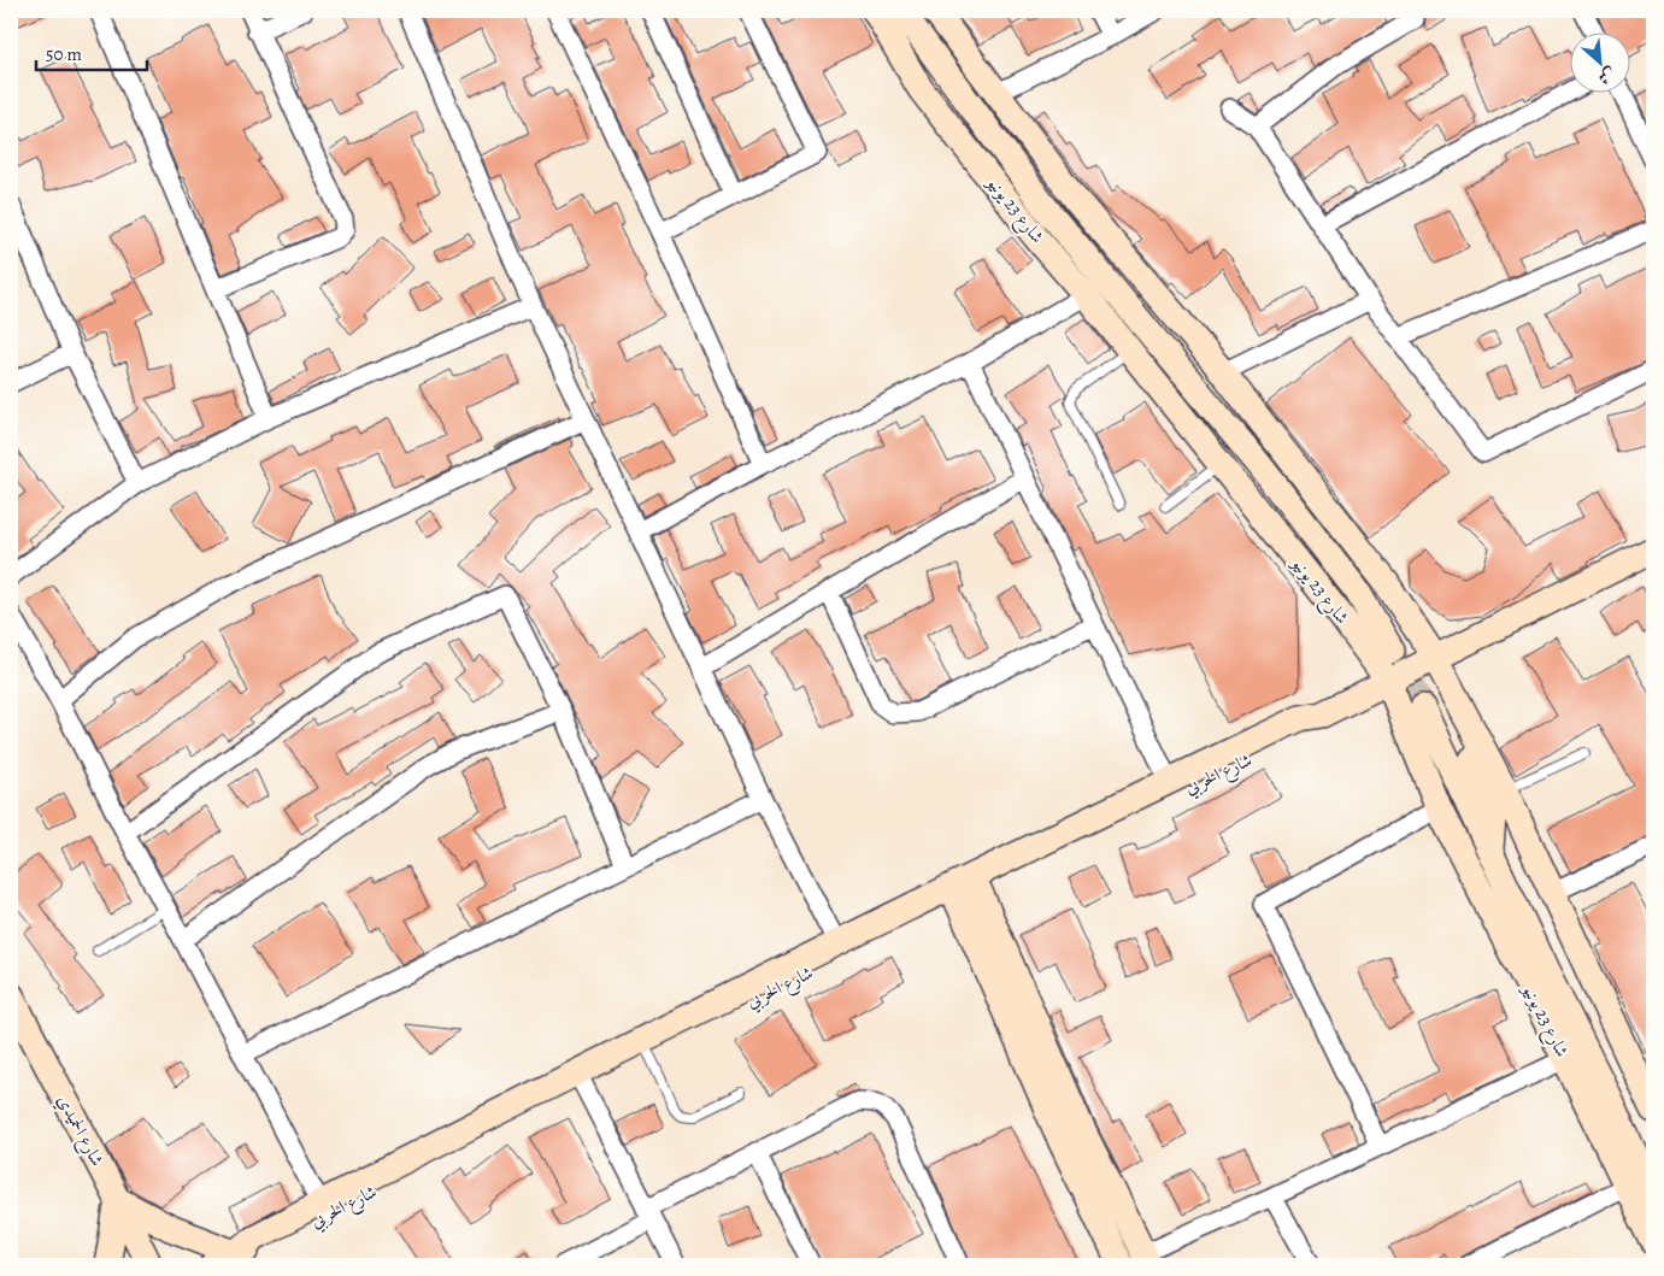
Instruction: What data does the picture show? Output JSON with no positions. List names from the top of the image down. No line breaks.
{"streets":{"street":["شارع 23 يونيو","شارع الحربي","شارع الحميدي"]},"crossings":[["شارع 23 يونيو","شارع الحربي"]],"scale_bar":"50 m","north":"bottom right"}
